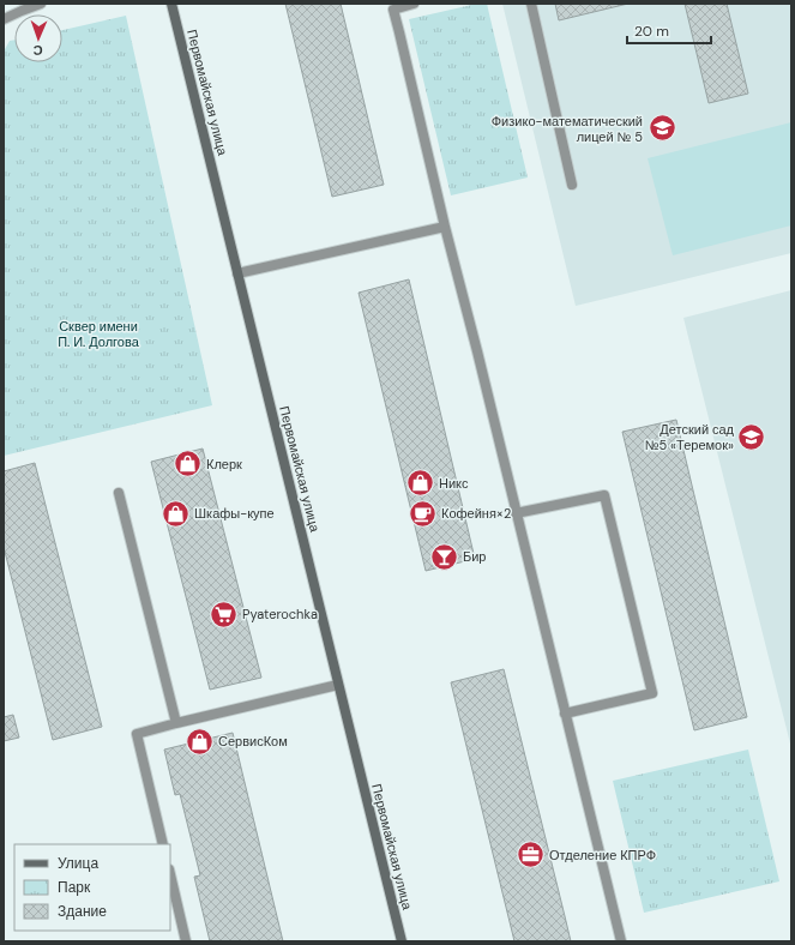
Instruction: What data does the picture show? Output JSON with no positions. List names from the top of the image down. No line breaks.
{"streets":{"main road":["Первомайская улица"]},"parks":["Сквер имени П. И. Долгова"],"places":{"school or university":["Физико-математический лицей № 5","Детский сад №5 «Теремок»"],"shop":["Клерк","Никс","Шкафы-купе","СервисКом"],"cafe":["Кофейня×2"],"bar":["Бир"],"supermarket":["Pyaterochka"],"office":["Отделение КПРФ"]},"legend":["Улица","Парк","Здание"],"scale_bar":"20 m","north":"bottom"}
